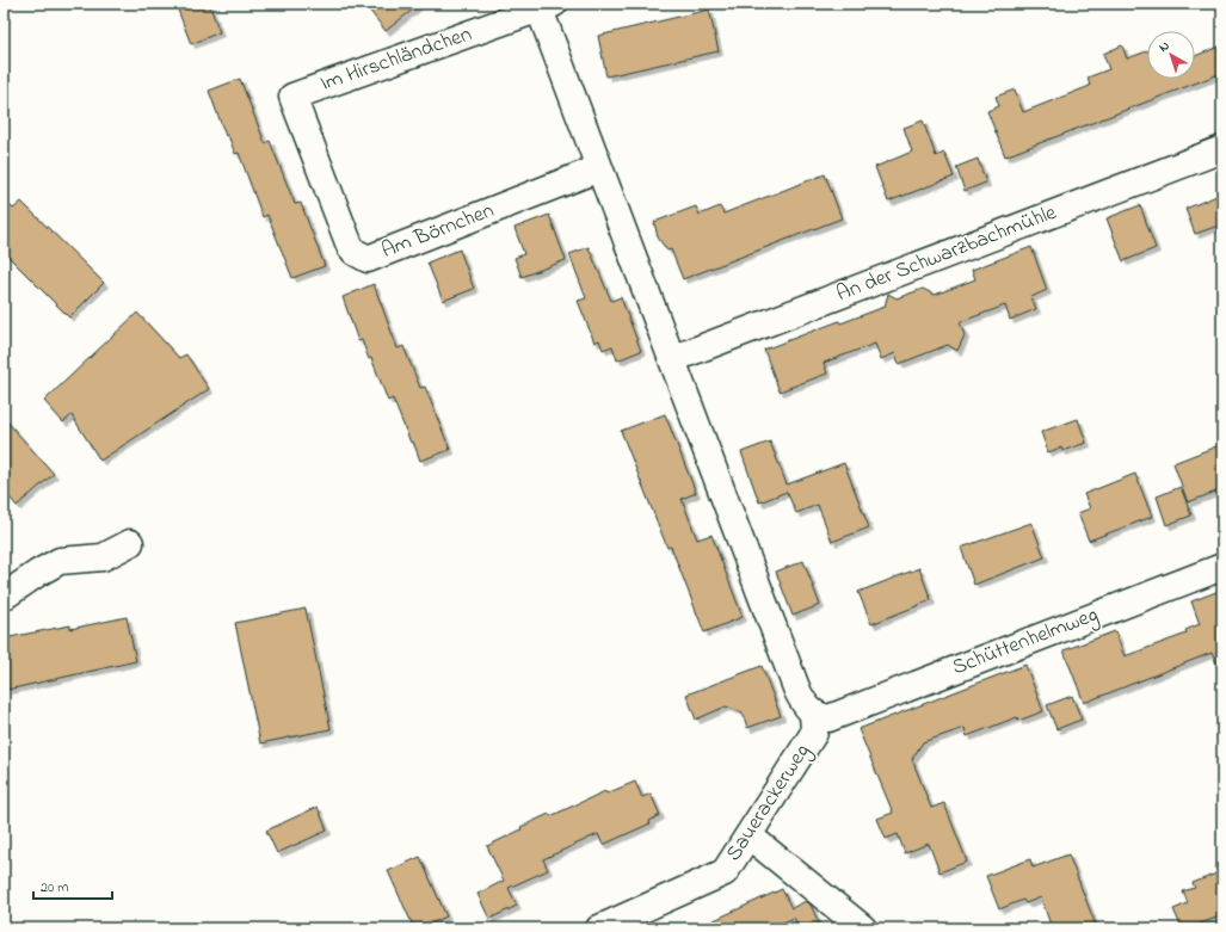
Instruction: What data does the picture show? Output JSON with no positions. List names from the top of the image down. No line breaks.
{"streets":{"street":["Im Hirschländchen","Am Börnchen","An der Schwarzbachmühle","Schüttenhelmweg","Sauerackerweg"]},"crossings":[["Im Hirschländchen","Am Börnchen"],["Schüttenhelmweg","Sauerackerweg"]],"scale_bar":"20 m","north":"top left"}
